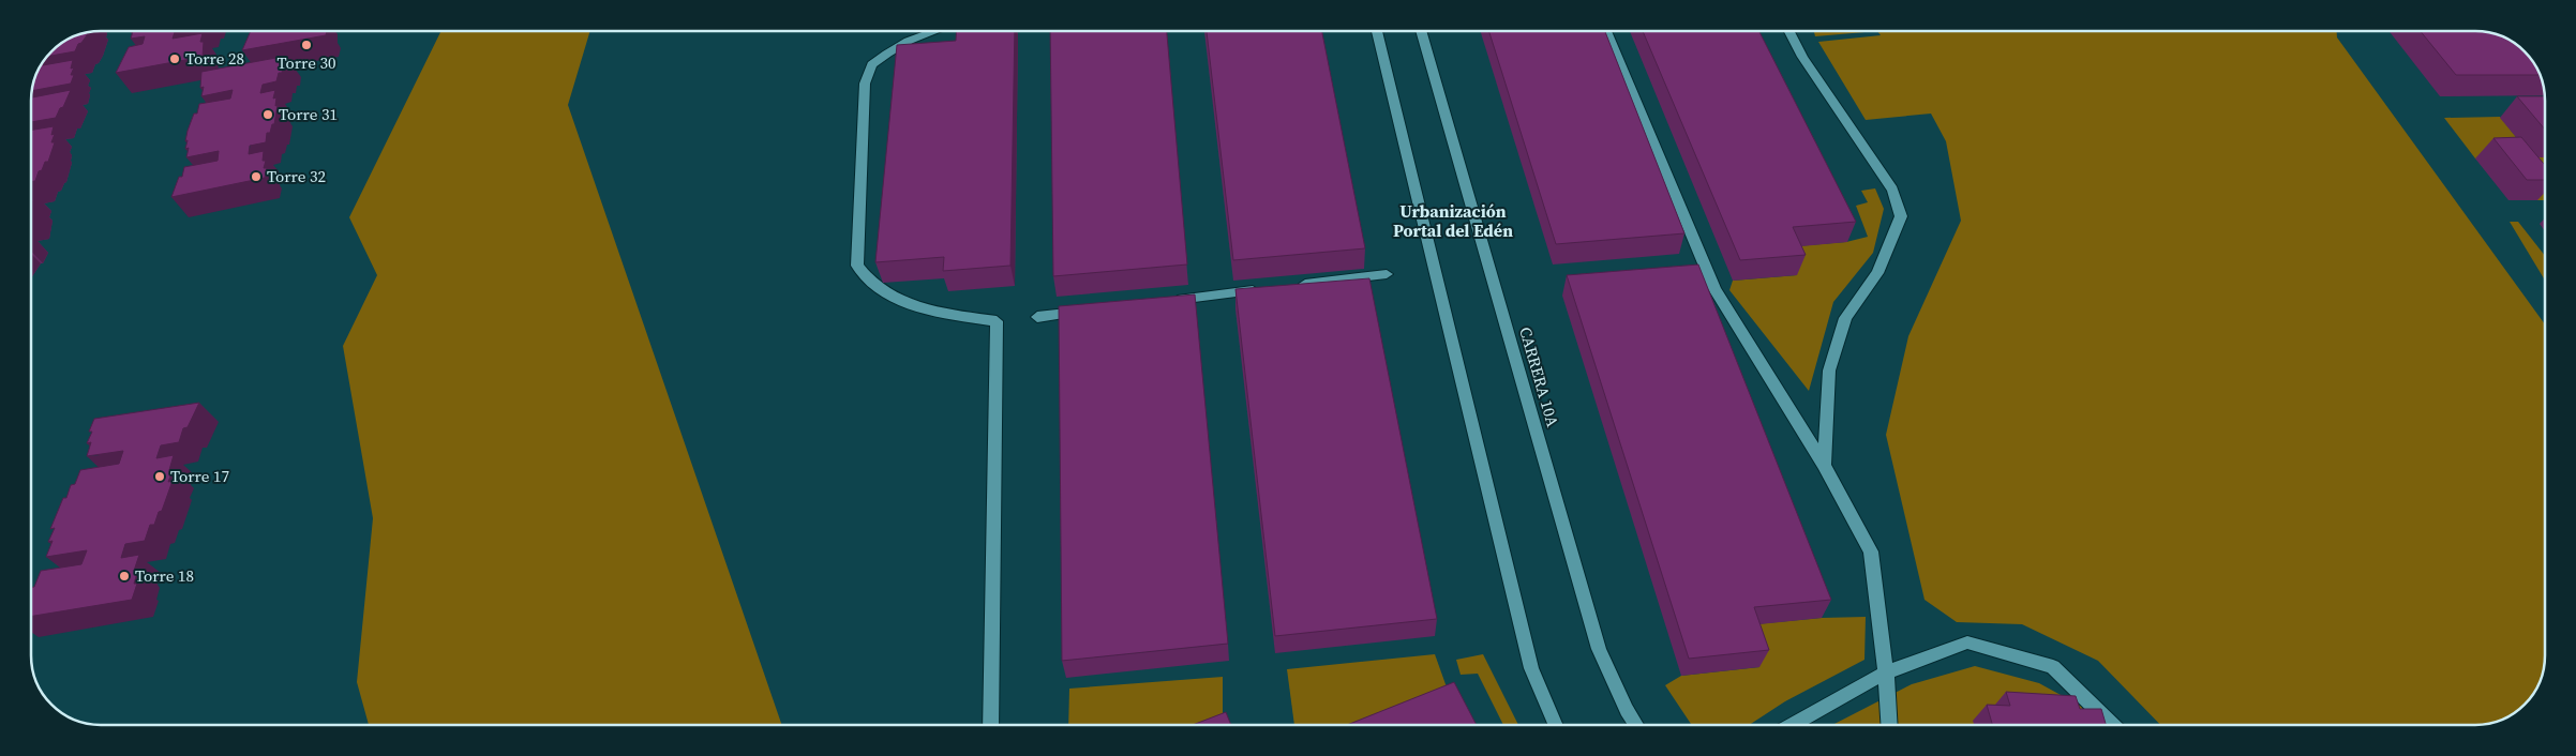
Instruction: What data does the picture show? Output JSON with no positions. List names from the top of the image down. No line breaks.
{"streets":{"street":["CARRERA 10A"]},"districts":["Urbanización Portal del Edén"],"places":["Torre 30","Torre 28","Torre 31","Torre 32","Torre 17","Torre 18"]}
